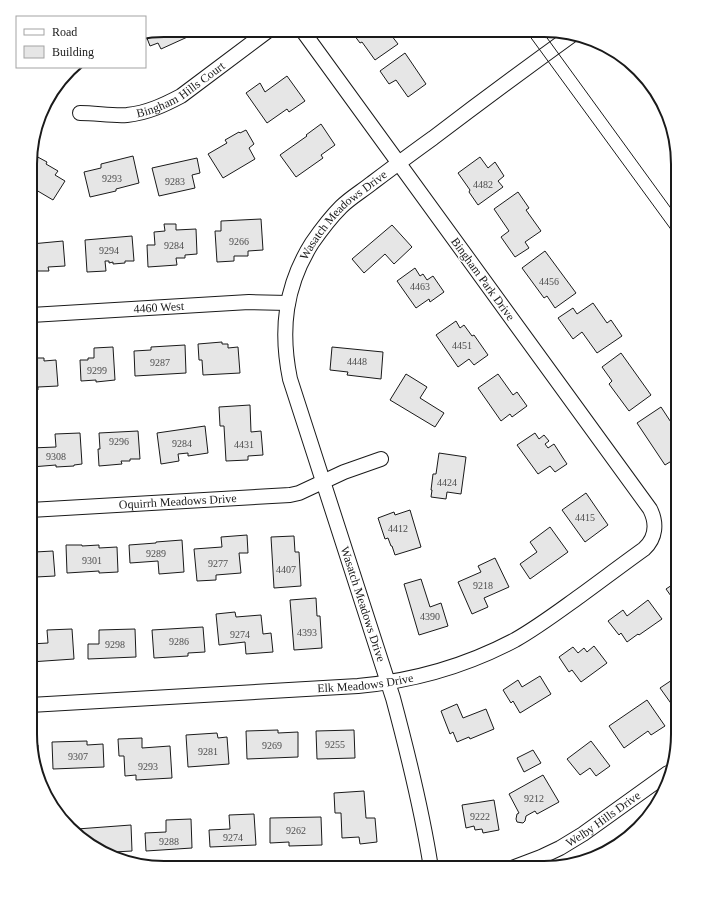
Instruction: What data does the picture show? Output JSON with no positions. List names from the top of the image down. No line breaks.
{"streets":{"street":["Bingham Hills Court","Wasatch Meadows Drive","Bingham Park Drive","4460 West","Oquirrh Meadows Drive","Elk Meadows Drive","Welby Hills Drive"]},"crossings":[["Wasatch Meadows Drive","Bingham Park Drive"],["Wasatch Meadows Drive","4460 West"],["Wasatch Meadows Drive","Oquirrh Meadows Drive"],["Wasatch Meadows Drive","Elk Meadows Drive"],["Bingham Park Drive","Elk Meadows Drive"]],"house_numbers":["9293","9283","4482","9266","9284","9294","4456","4463","4451","4448","9287","9299","9296","9284","4431","9308","4424","4415","4412","9289","9301","9277","4407","9218","4390","4393","9274","9286","9298","9255","9269","9281","9307","9293","9212","9222","9262","9274","9288"],"legend":["Road","Building"]}
